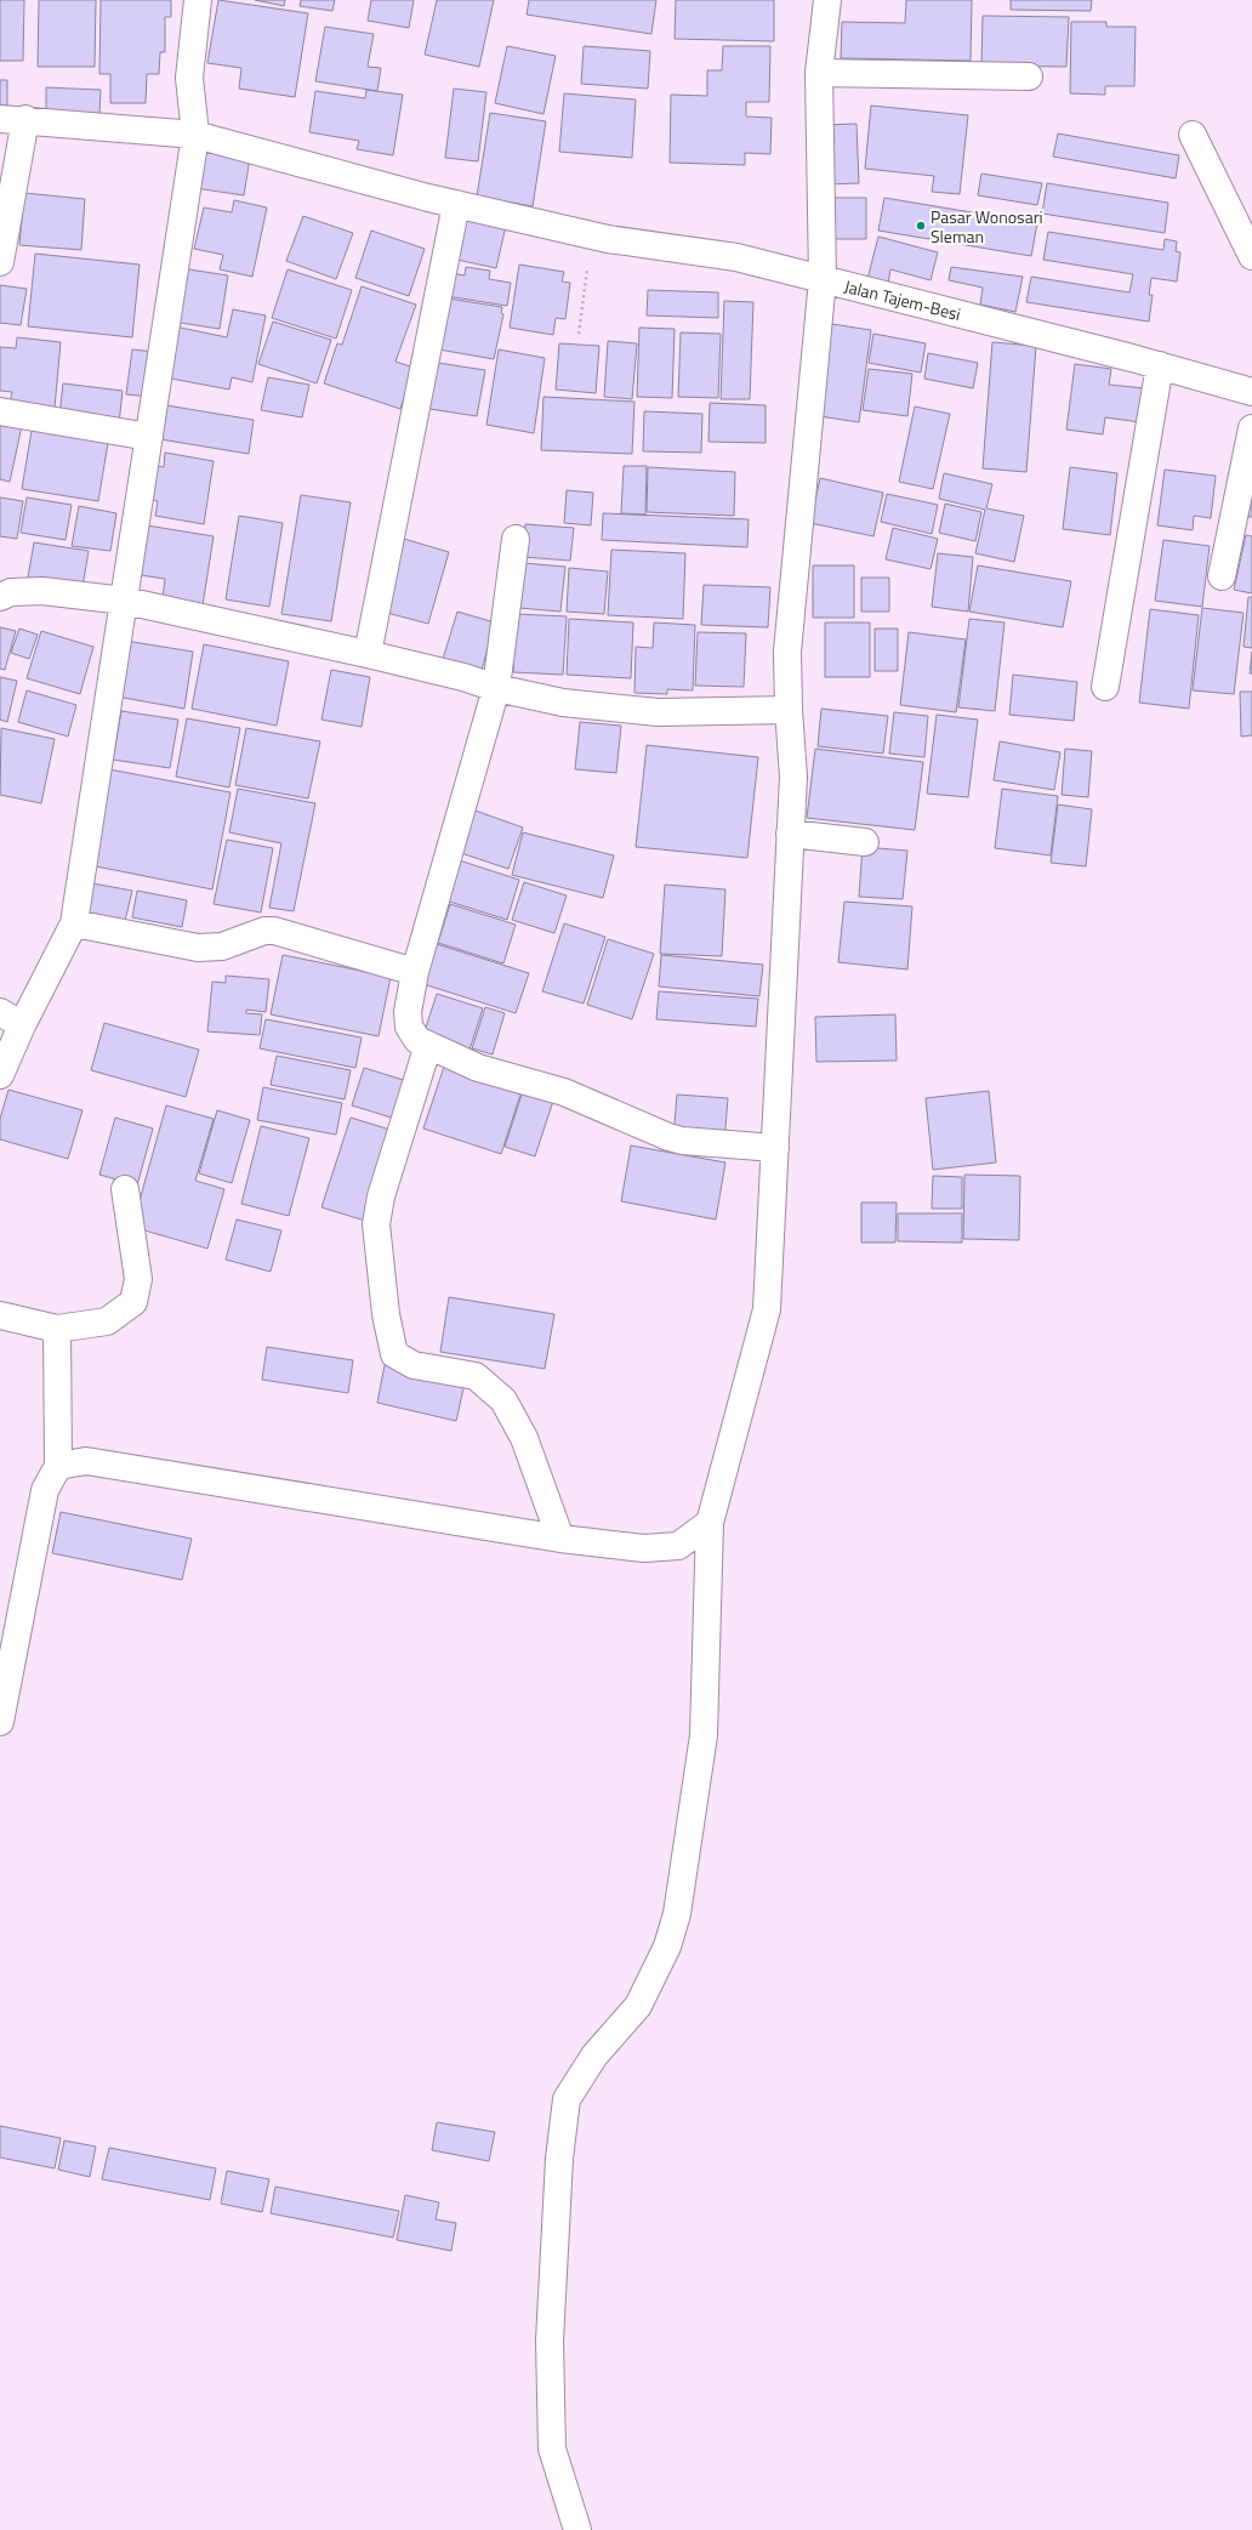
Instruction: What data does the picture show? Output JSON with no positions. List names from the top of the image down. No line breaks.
{"streets":{"street":["Jalan Tajem-Besi"]},"places":["Pasar Wonosari Sleman"]}
